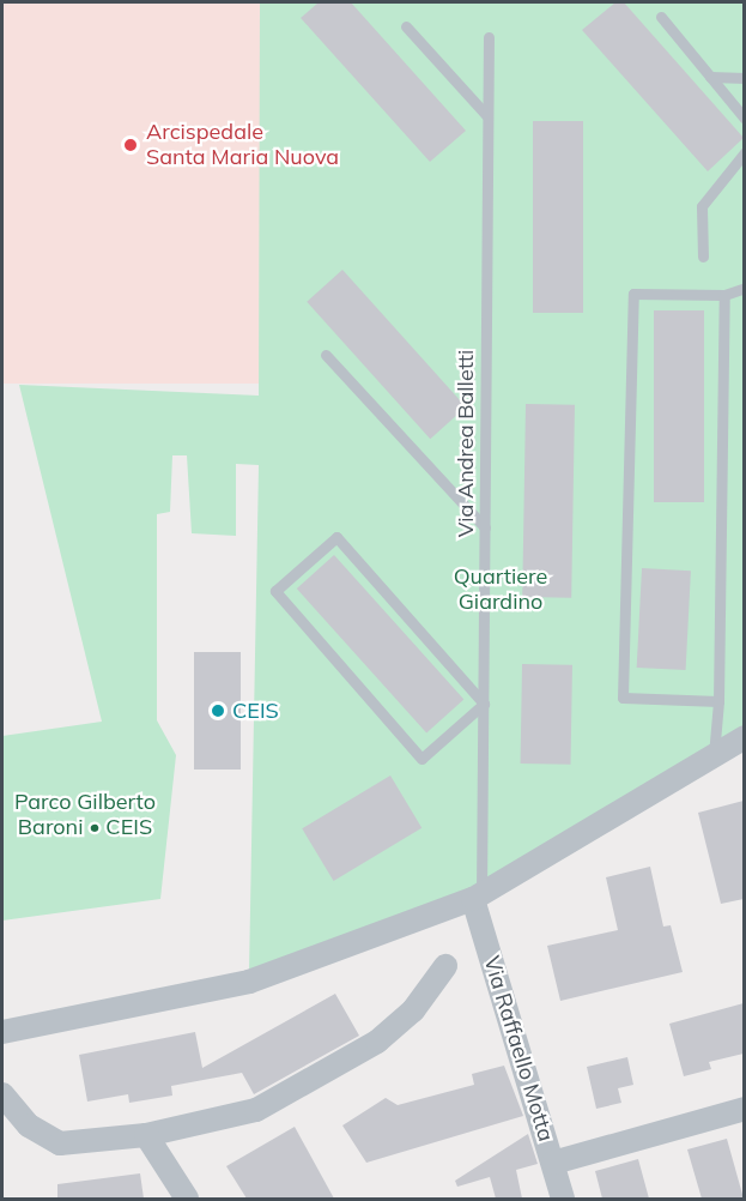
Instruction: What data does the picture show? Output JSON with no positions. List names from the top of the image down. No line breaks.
{"streets":{"street":["Via Raffaello Motta"],"lane":["Via Andrea Balletti"]},"crossings":[["Via Andrea Balletti","Via Raffaello Motta"]],"parks":["Quartiere Giardino","Parco Gilberto Baroni • CEIS"],"places":["Arcispedale Santa Maria Nuova","CEIS"]}
